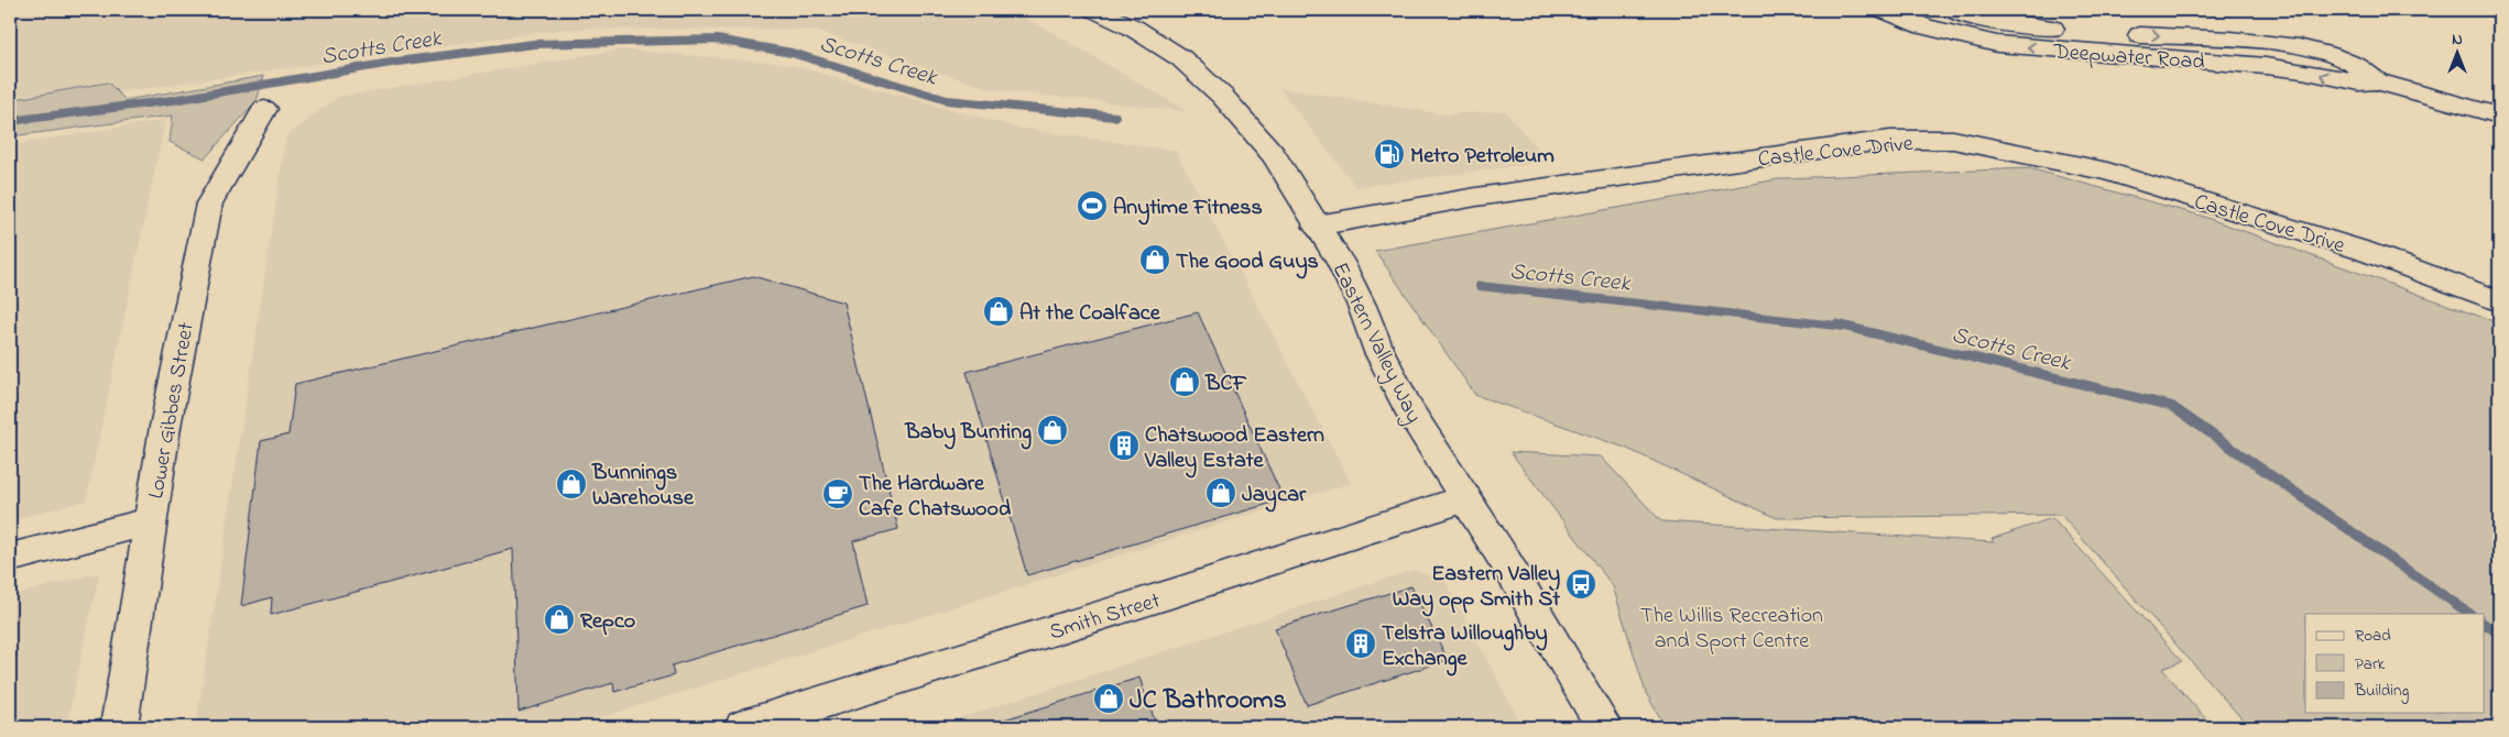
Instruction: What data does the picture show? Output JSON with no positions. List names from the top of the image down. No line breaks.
{"streets":{"street":["Deepwater Road","Castle Cove Drive","Eastern Valley Way","Lower Gibbes Street","Smith Street"]},"crossings":[["Castle Cove Drive","Eastern Valley Way"],["Eastern Valley Way","Smith Street"]],"water":["Scotts Creek"],"parks":["The Willis Recreation and Sport Centre"],"places":{"fuel station":["Metro Petroleum"],"sports":["Anytime Fitness"],"shop":["The Good Guys","At the Coalface","BCF","Baby Bunting","Bunnings Warehouse","Jaycar","Repco","JC Bathrooms"],"building":["Chatswood Eastern Valley Estate","Telstra Willoughby Exchange"],"cafe":["The Hardware Cafe Chatswood"],"bus stop":["Eastern Valley Way opp Smith St"]},"legend":["Road","Park","Building"],"north":"top"}
